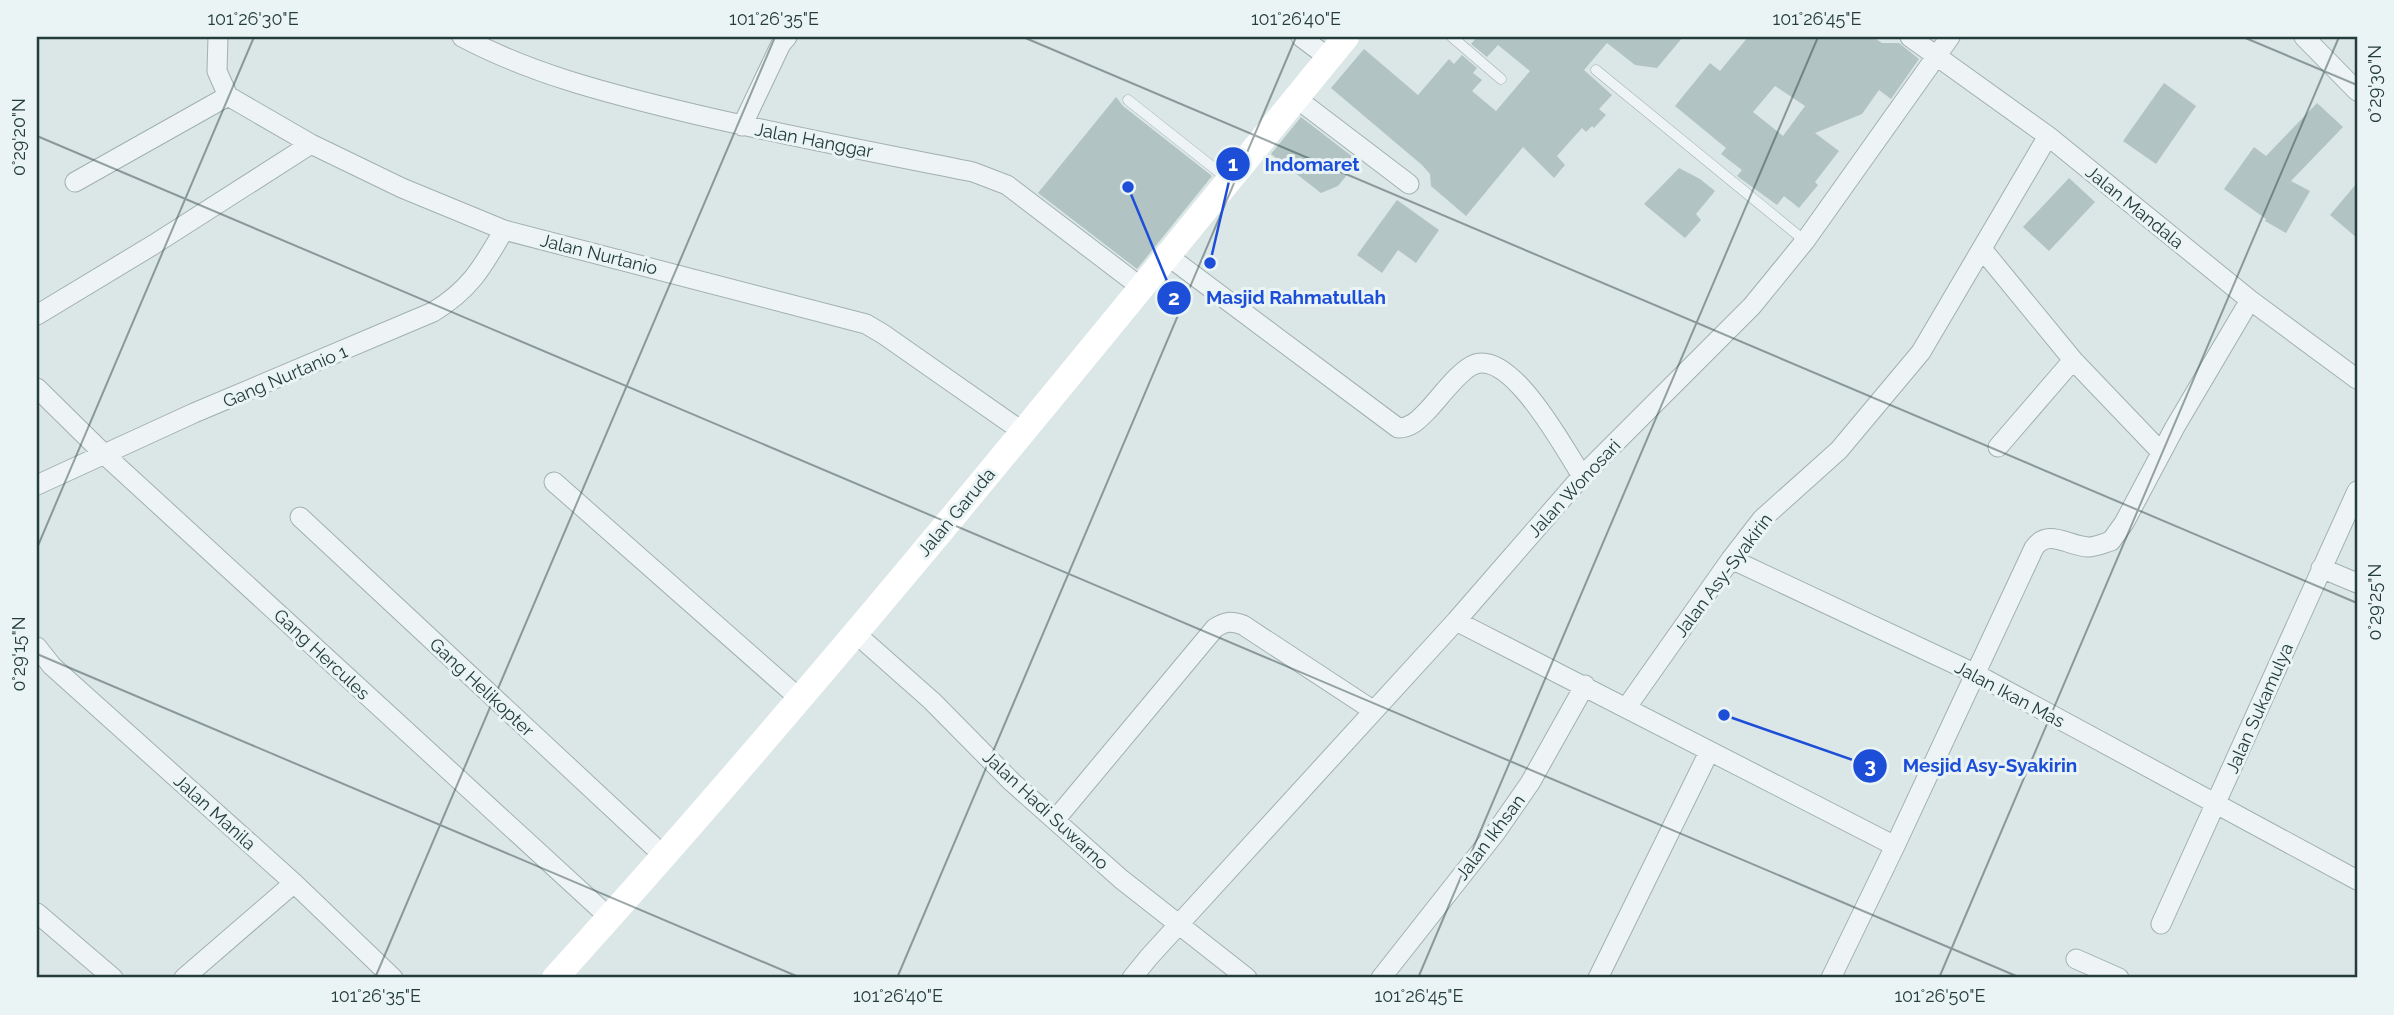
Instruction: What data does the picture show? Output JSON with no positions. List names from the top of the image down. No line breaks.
{"streets":{"street":["Jalan Hanggar","Jalan Mandala","Jalan Nurtanio","Gang Nurtanio 1","Jalan Wonosari","Jalan Garuda","Jalan Asy-Syakirin","Gang Hercules","Gang Helikopter","Jalan Ikan Mas","Jalan Sukamulya","Jalan Hadi Suwarno","Jalan Manila","Jalan Ikhsan"]},"crossings":[["Jalan Hanggar","Jalan Garuda"],["Jalan Mandala","Jalan Wonosari"],["Jalan Mandala","Jalan Asy-Syakirin"],["Jalan Nurtanio","Gang Nurtanio 1"],["Jalan Nurtanio","Jalan Garuda"],["Gang Nurtanio 1","Gang Hercules"],["Jalan Wonosari","Jalan Hadi Suwarno"],["Jalan Garuda","Gang Hercules"],["Jalan Garuda","Gang Helikopter"],["Jalan Garuda","Jalan Hadi Suwarno"],["Jalan Asy-Syakirin","Jalan Ikan Mas"],["Jalan Ikan Mas","Jalan Sukamulya"]],"places":["Masjid Rahmatullah","Indomaret","Mesjid Asy-Syakirin"],"coordinates":["101°26'30\"E","101°26'35\"E","101°26'40\"E","101°26'45\"E","0°29'30\"N","0°29'20\"N","0°29'25\"N","0°29'15\"N","101°26'50\"E"]}
